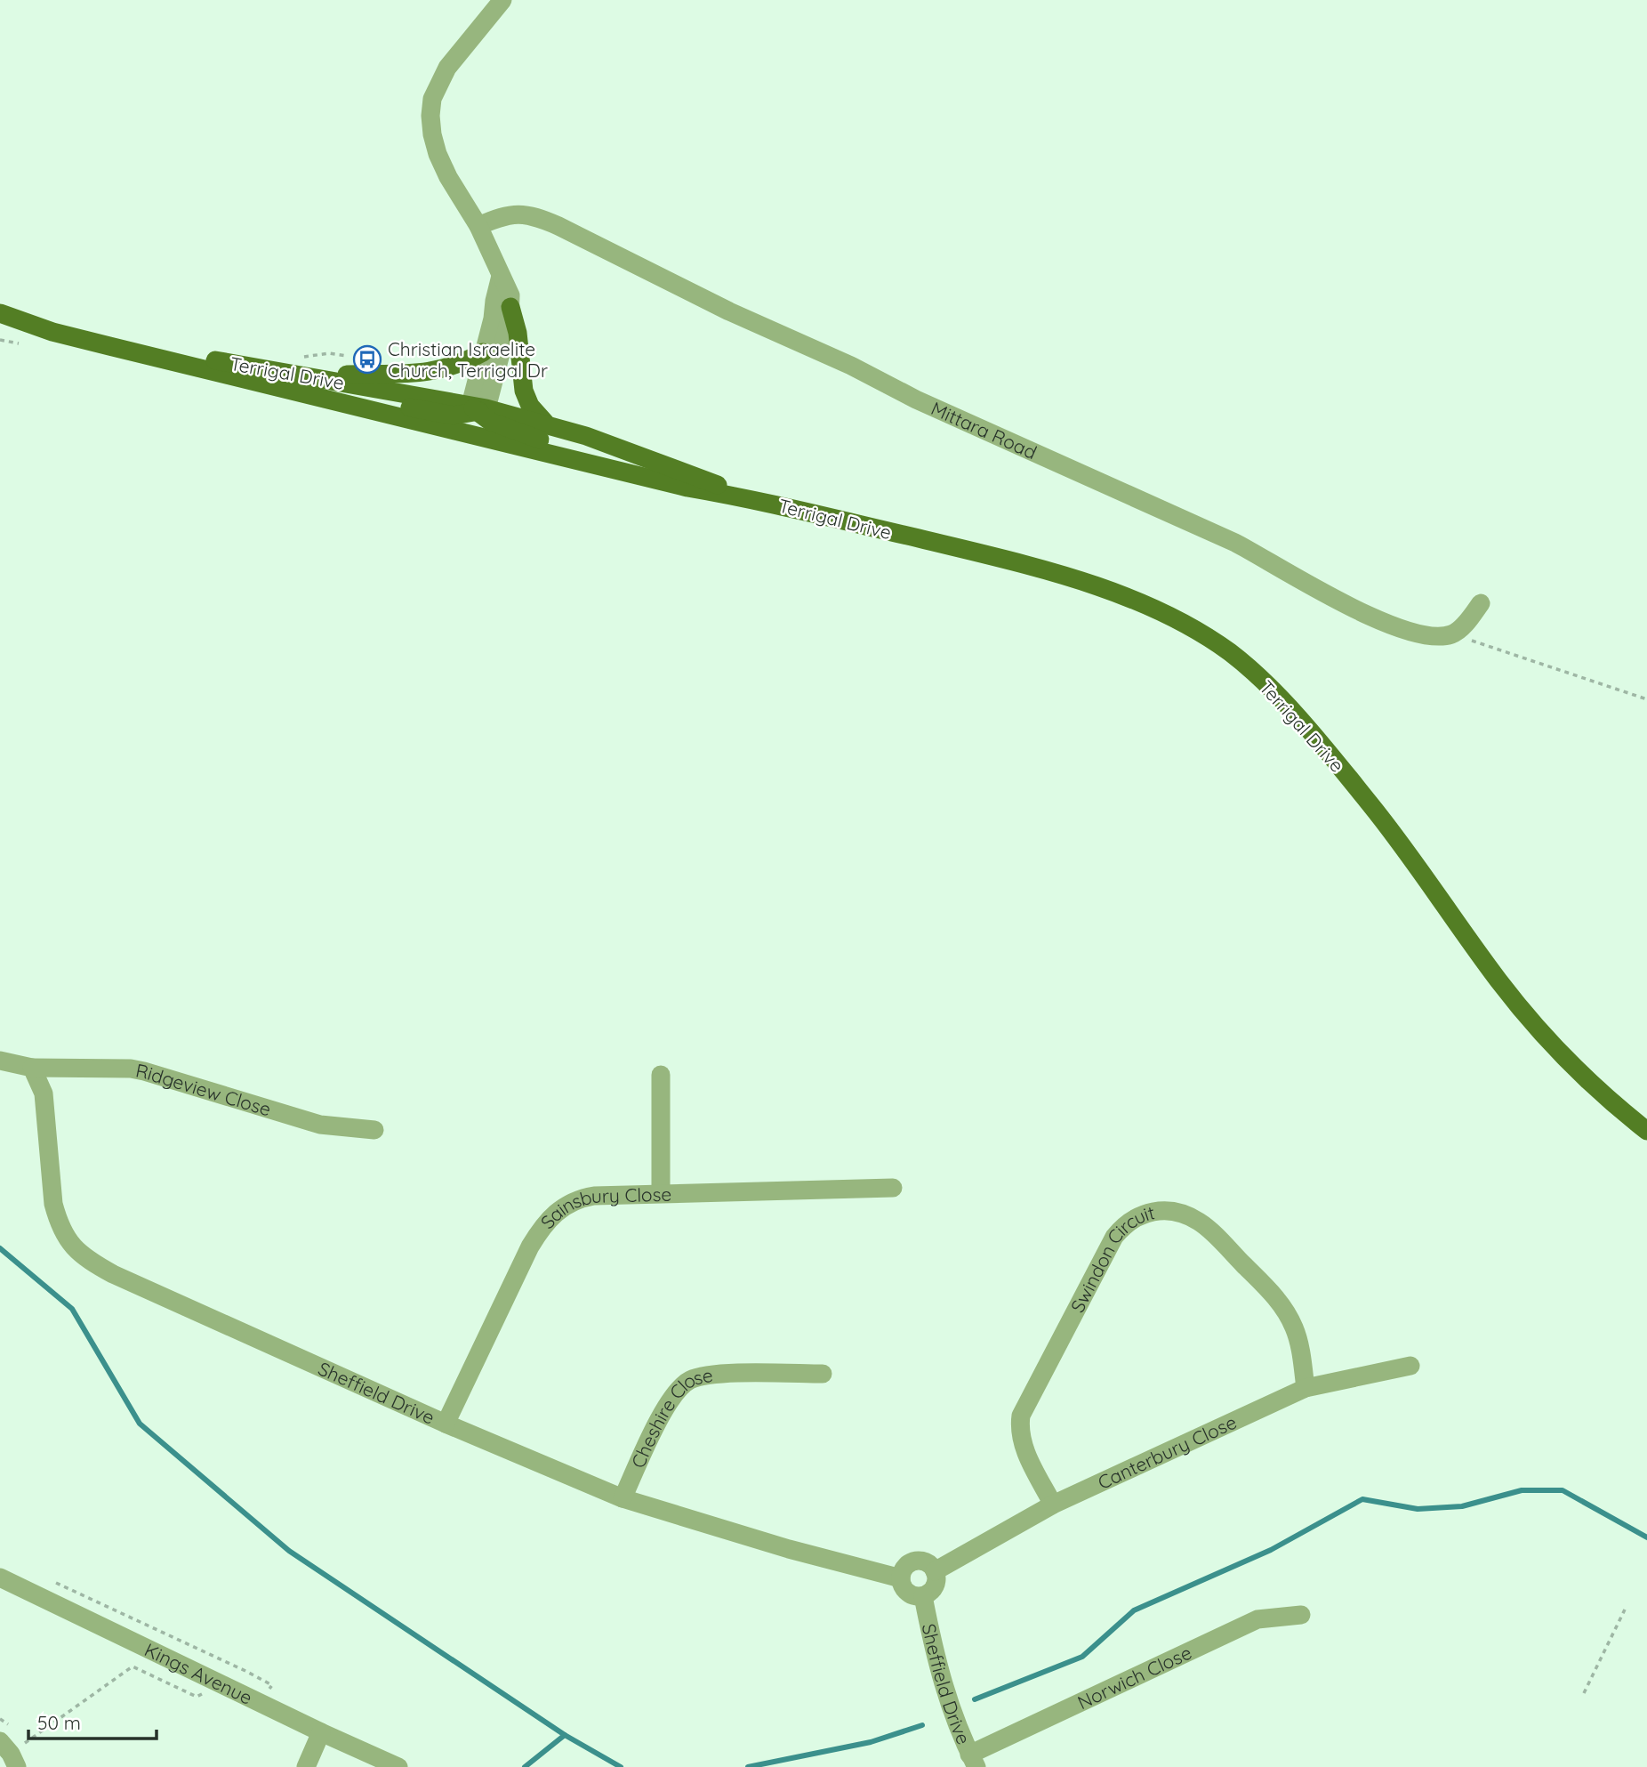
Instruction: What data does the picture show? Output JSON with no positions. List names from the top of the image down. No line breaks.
{"streets":{"main road":["Terrigal Drive"],"street":["Mittara Road","Ridgeview Close","Sainsbury Close","Swindon Circuit","Sheffield Drive","Cheshire Close","Canterbury Close","Kings Avenue","Norwich Close"]},"crossings":[["Ridgeview Close","Sheffield Drive"],["Sainsbury Close","Sheffield Drive"],["Swindon Circuit","Canterbury Close"],["Sheffield Drive","Cheshire Close"],["Sheffield Drive","Canterbury Close"],["Sheffield Drive","Norwich Close"]],"places":{"bus stop":["Christian Israelite Church, Terrigal Dr"]},"scale_bar":"50 m"}
